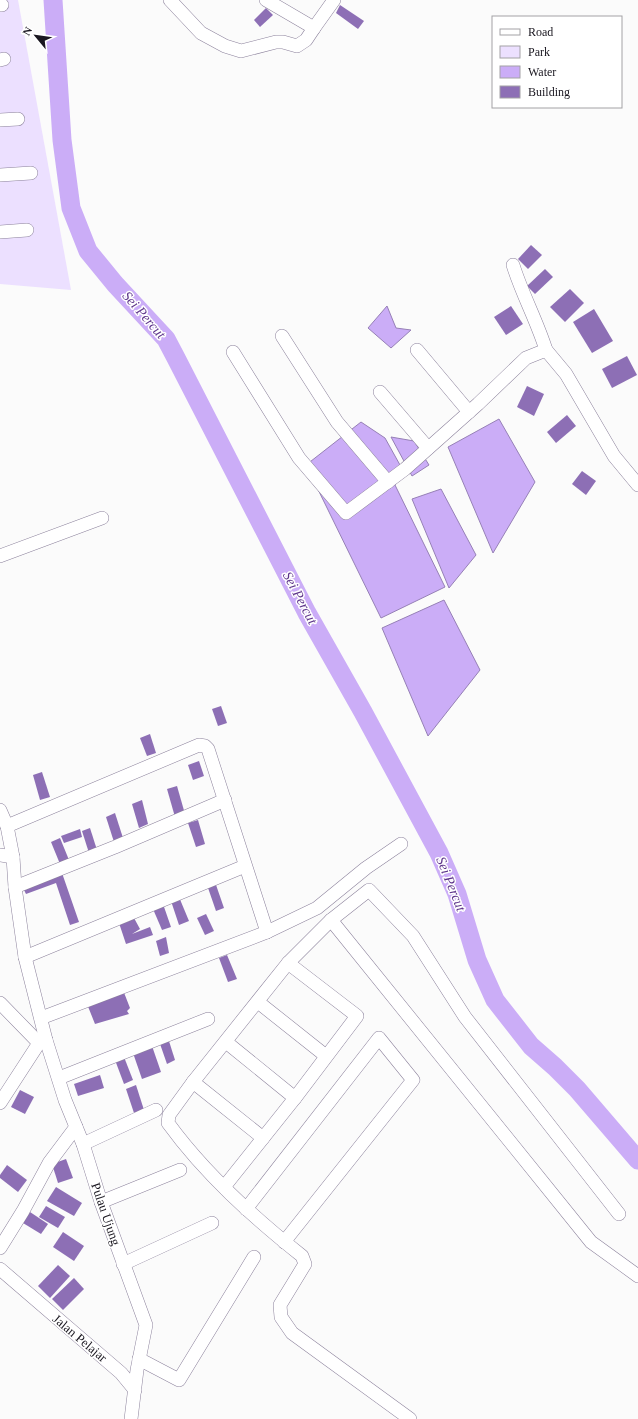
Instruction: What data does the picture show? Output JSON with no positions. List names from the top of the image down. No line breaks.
{"streets":{"street":["Pulau Ujung","Jalan Pelajar"]},"crossings":[["Pulau Ujung","Jalan Pelajar"]],"water":["Sei Percut"],"legend":["Road","Park","Water","Building"],"north":"top left"}
